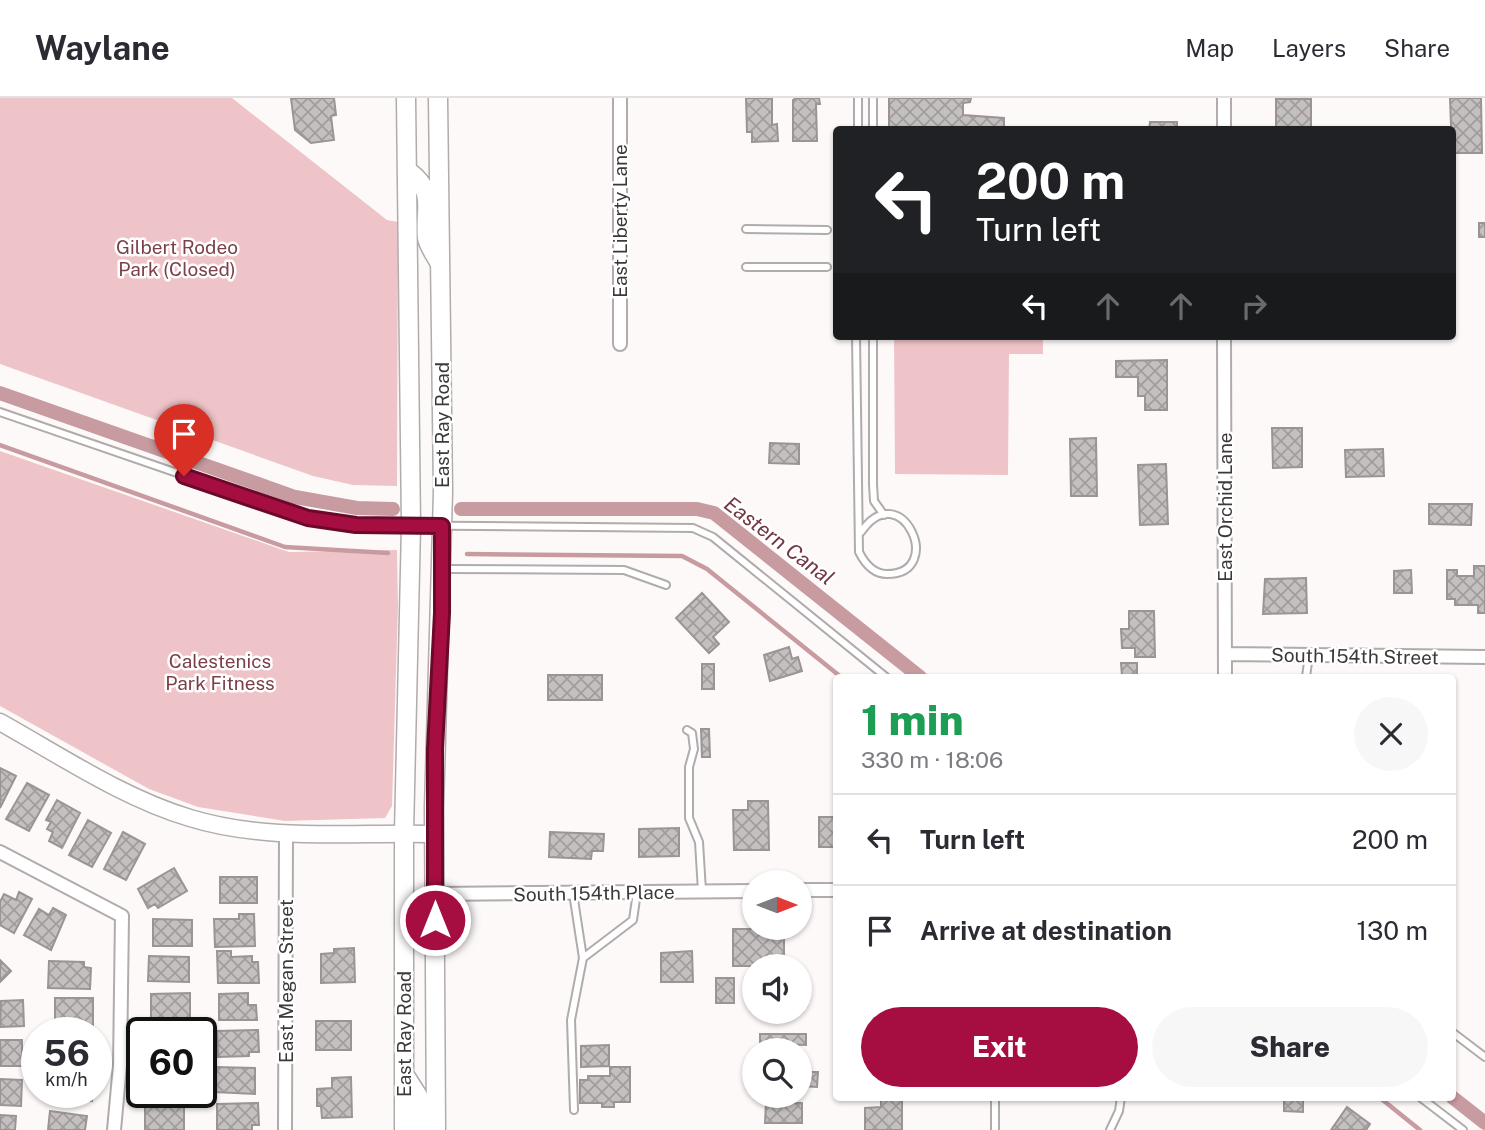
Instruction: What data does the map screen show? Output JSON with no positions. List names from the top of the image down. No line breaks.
{"streets":{"main road":["East Ray Road"],"street":["East Liberty Lane","East Orchid Lane","South 154th Street","South 154th Place","East Megan Street"]},"crossings":[["East Ray Road","South 154th Place"],["East Orchid Lane","South 154th Street"]],"water":["Eastern Canal"],"parks":["Gilbert Rodeo Park (Closed)","Calestenics Park Fitness"],"north":"right","page":{"header":"Waylane","nav":["Map","Layers","Share"],"turn":["200 m","Turn left"],"heading":["1 min","330 m · 18:06"],"list":[{"name":"Turn left","value":"200 m"},{"name":"Arrive at destination","value":"130 m"}],"buttons":["Exit","Share"],"speed":"56 km/h","limit":"60"}}
